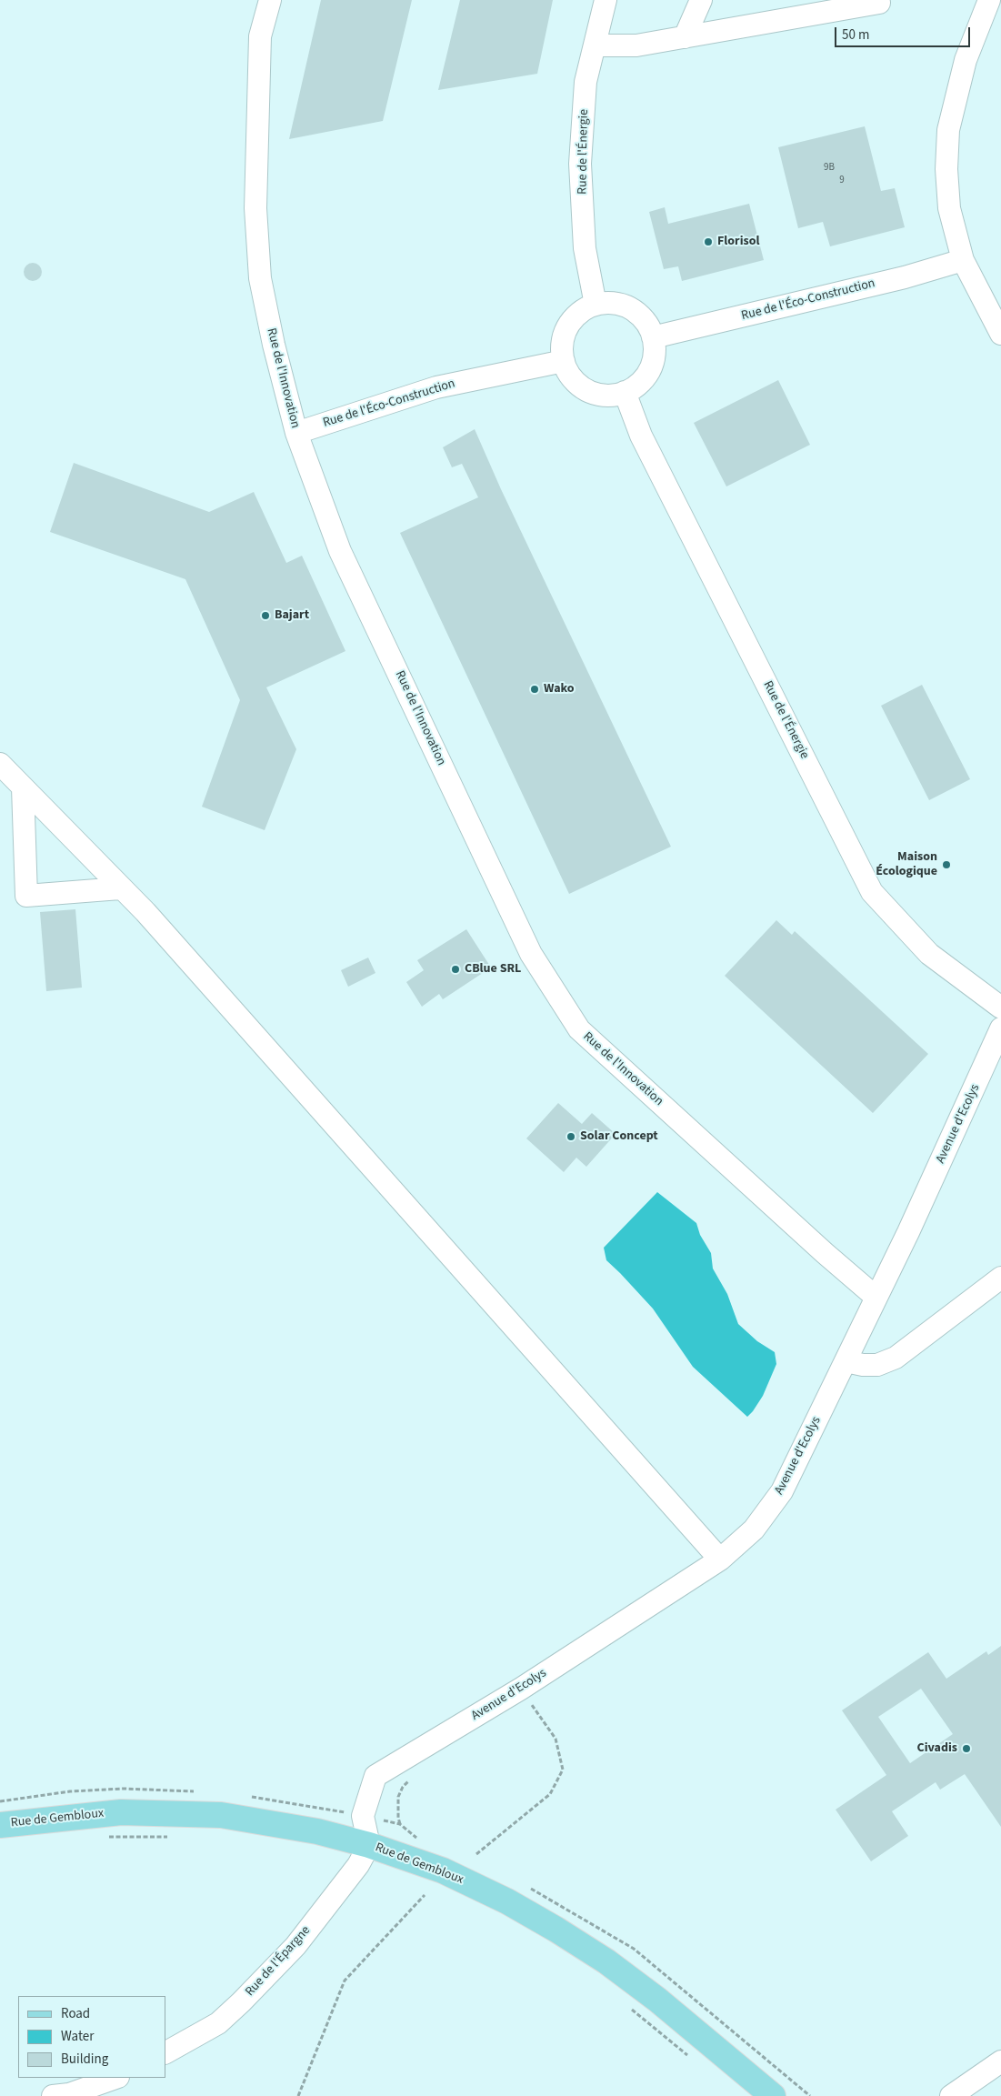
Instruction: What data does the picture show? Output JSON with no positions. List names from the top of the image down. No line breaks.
{"streets":{"main road":["Rue de Gembloux"],"street":["Rue de l'Énergie","Rue de l'Éco-Construction","Rue de l'Innovation","Avenue d'Ecolys","Rue de l'Épargne"]},"crossings":[["Rue de l'Énergie","Rue de l'Éco-Construction"],["Rue de l'Éco-Construction","Rue de l'Innovation"],["Rue de l'Innovation","Avenue d'Ecolys"],["Avenue d'Ecolys","Rue de Gembloux"],["Avenue d'Ecolys","Rue de l'Épargne"],["Rue de Gembloux","Rue de l'Épargne"]],"places":["Florisol","Bajart","Wako","Maison Écologique","CBlue SRL","Solar Concept","Civadis"],"house_numbers":["9B","9"],"legend":["Road","Water","Building"],"scale_bar":"50 m"}
